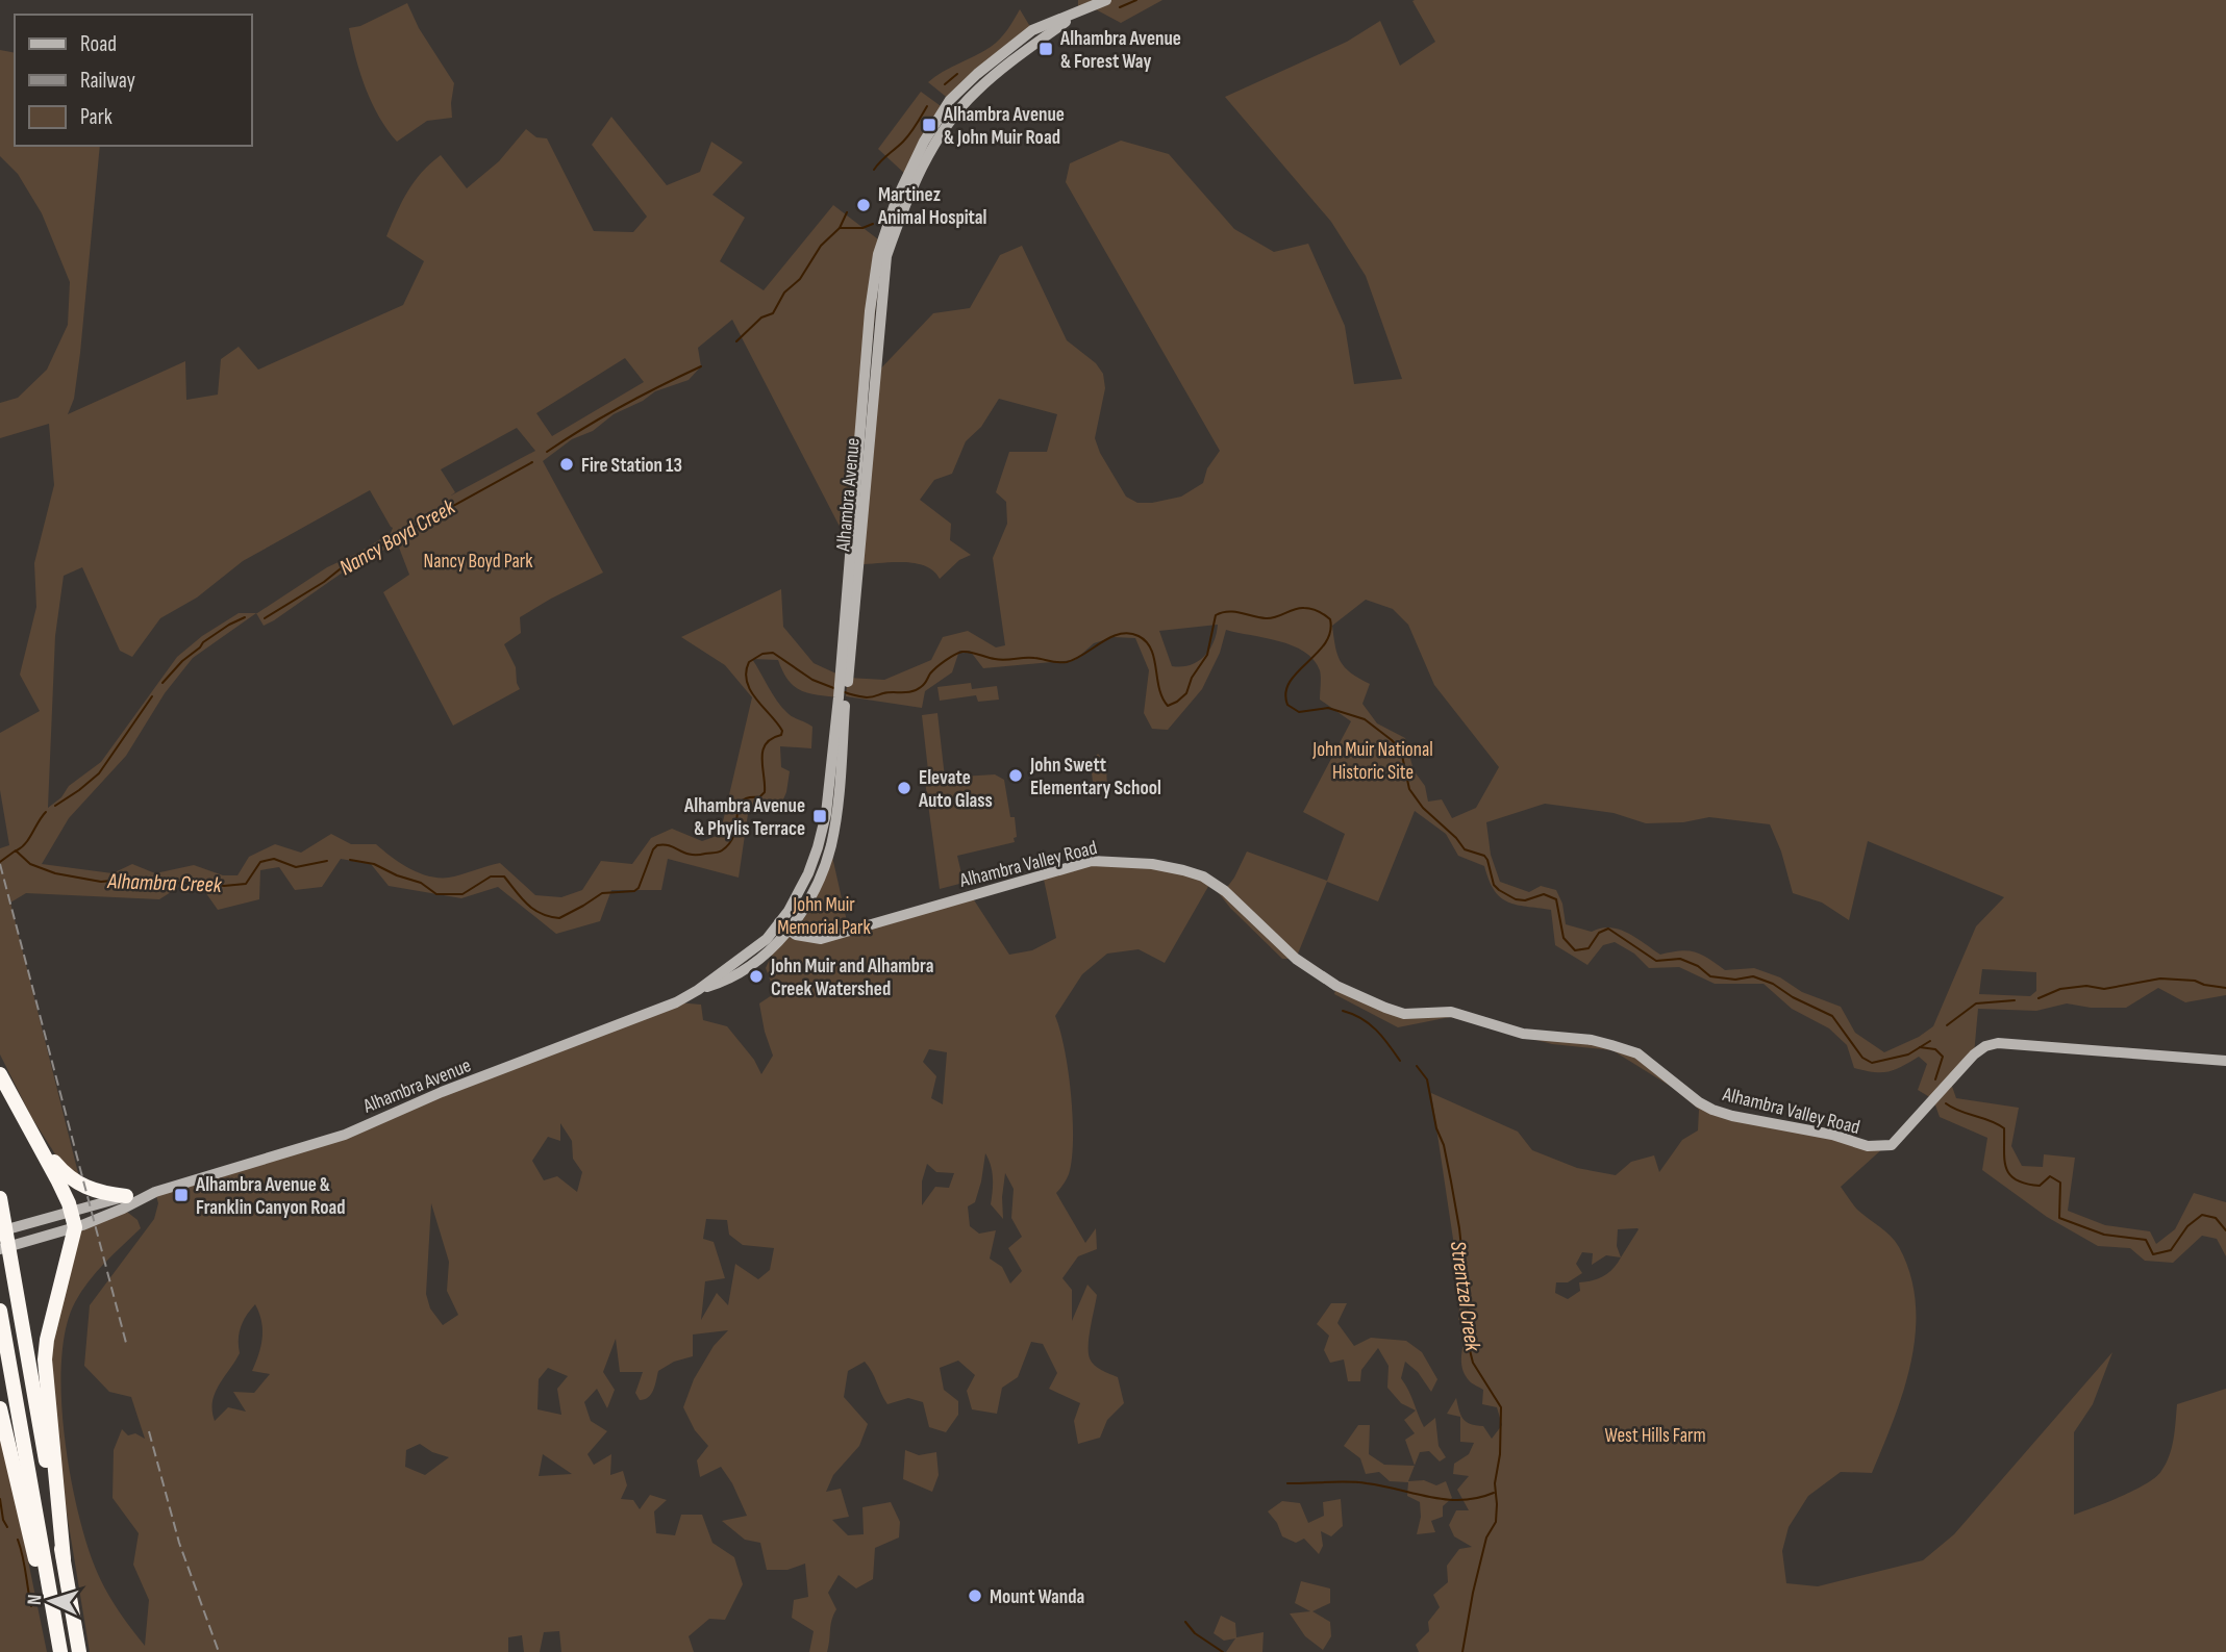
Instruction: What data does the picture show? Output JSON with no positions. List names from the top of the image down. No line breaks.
{"streets":{"main road":["Alhambra Avenue","Alhambra Valley Road"]},"crossings":[["Alhambra Avenue","Alhambra Valley Road"]],"water":["Nancy Boyd Creek","Alhambra Creek","Strentzel Creek"],"parks":["Nancy Boyd Park","John Muir National Historic Site","John Muir Memorial Park","West Hills Farm"],"places":{"transit":["Alhambra Avenue & Forest Way","Alhambra Avenue & John Muir Road","Alhambra Avenue & Phylis Terrace","Alhambra Avenue & Franklin Canyon Road"],"other":["Martinez Animal Hospital","Fire Station 13","John Swett Elementary School","Elevate Auto Glass","John Muir and Alhambra Creek Watershed","Mount Wanda"]},"legend":["Road","Railway","Park"],"north":"left"}
